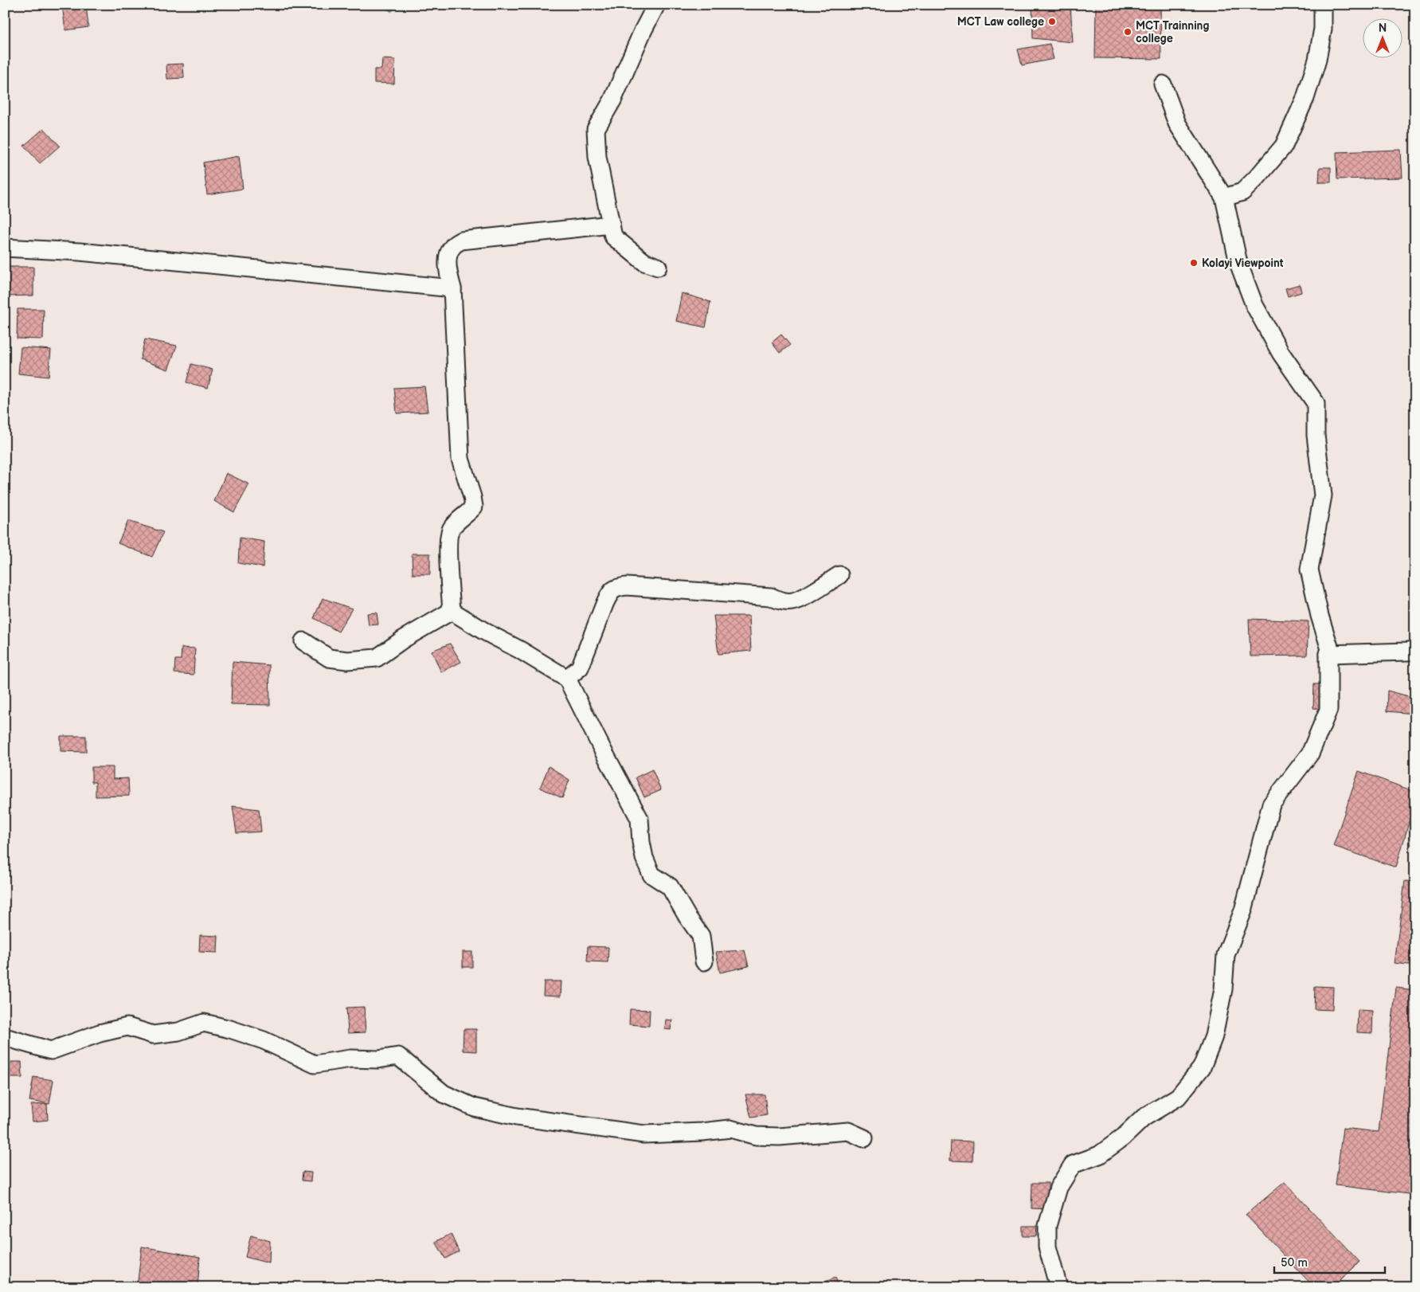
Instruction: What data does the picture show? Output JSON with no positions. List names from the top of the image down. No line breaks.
{"places":["MCT Law college","MCT Trainning college","Kolayi Viewpoint"],"scale_bar":"50 m","north":"top"}
